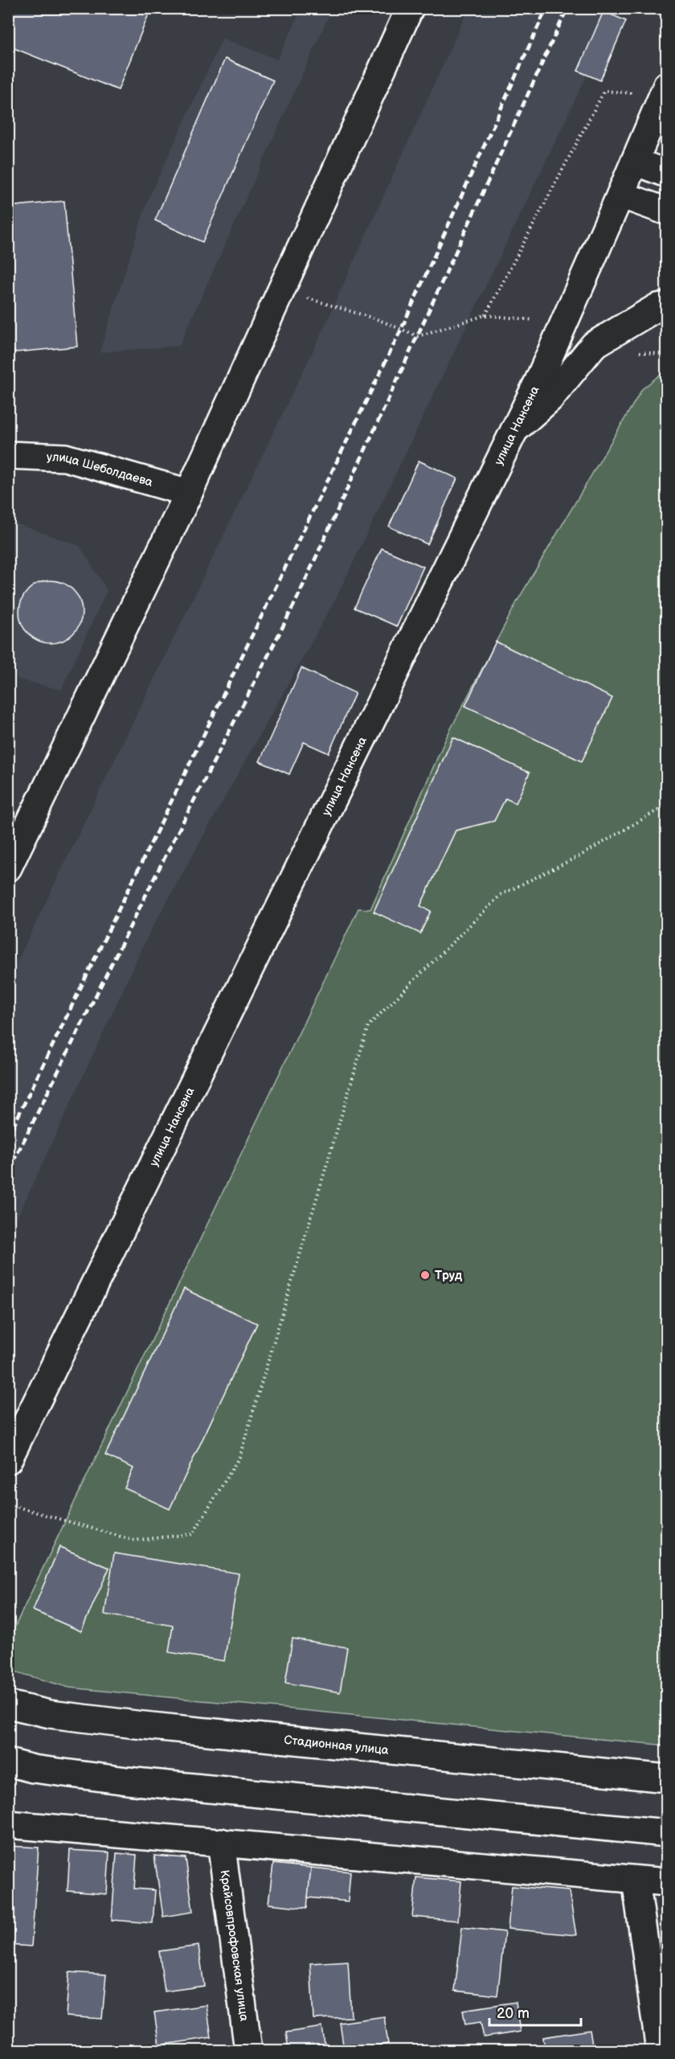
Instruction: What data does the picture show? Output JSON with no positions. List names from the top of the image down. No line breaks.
{"streets":{"main road":["улица Нансена","улица Шеболдаева","Стадионная улица","Крайсовпрофовская улица"]},"places":["Труд"],"scale_bar":"20 m"}
